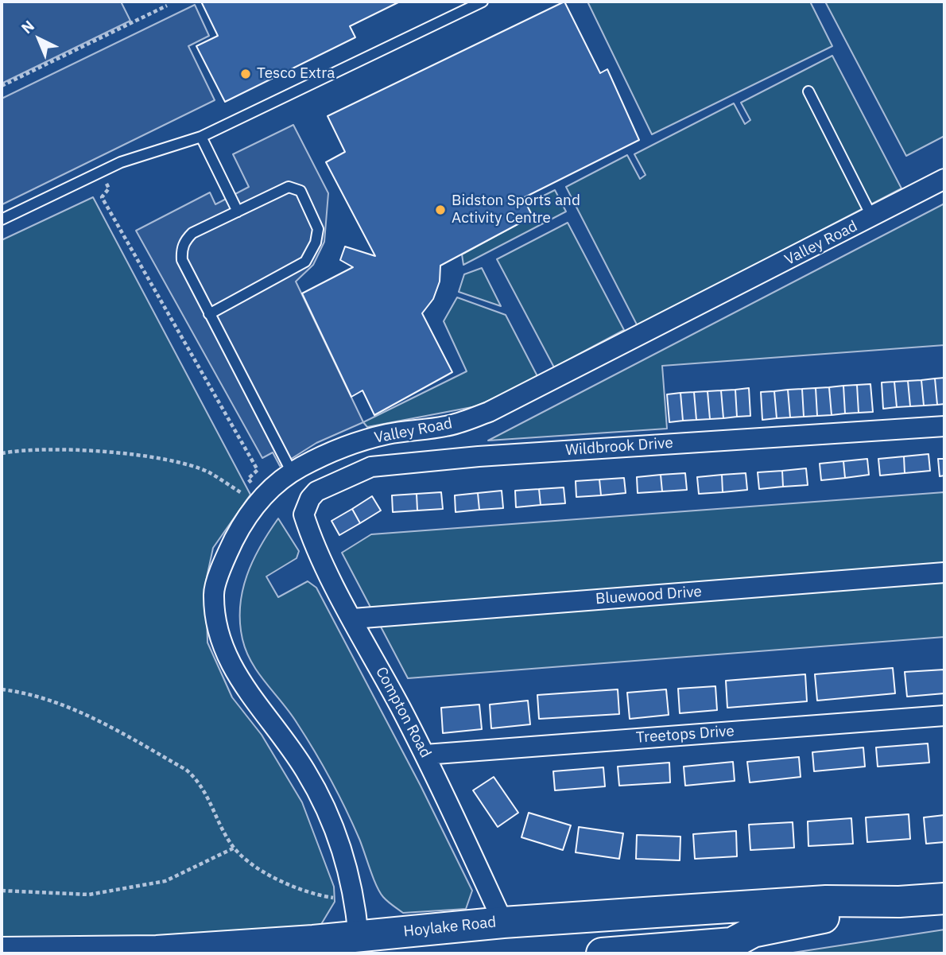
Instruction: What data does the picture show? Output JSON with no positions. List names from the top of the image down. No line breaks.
{"streets":{"main road":["Hoylake Road"],"street":["Valley Road","Wildbrook Drive","Bluewood Drive","Compton Road","Treetops Drive"]},"crossings":[["Valley Road","Hoylake Road"],["Wildbrook Drive","Compton Road"],["Bluewood Drive","Compton Road"],["Compton Road","Treetops Drive"],["Compton Road","Hoylake Road"]],"places":["Tesco Extra","Bidston Sports and Activity Centre"],"north":"top left"}
